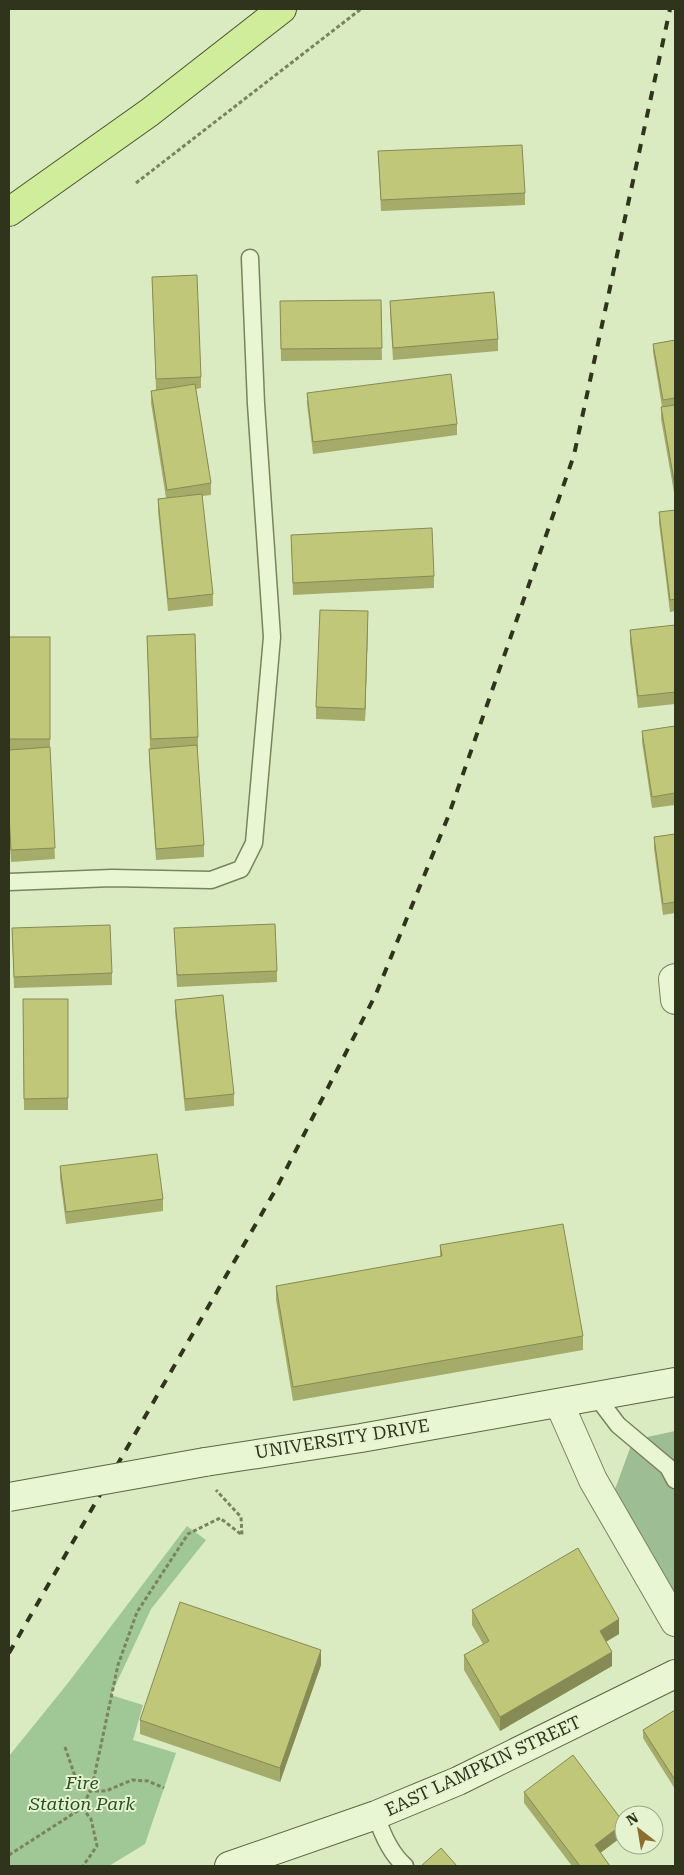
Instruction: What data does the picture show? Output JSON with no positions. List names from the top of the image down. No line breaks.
{"streets":{"street":["UNIVERSITY DRIVE","EAST LAMPKIN STREET"]},"parks":["Fire Station Park"],"north":"top left"}
